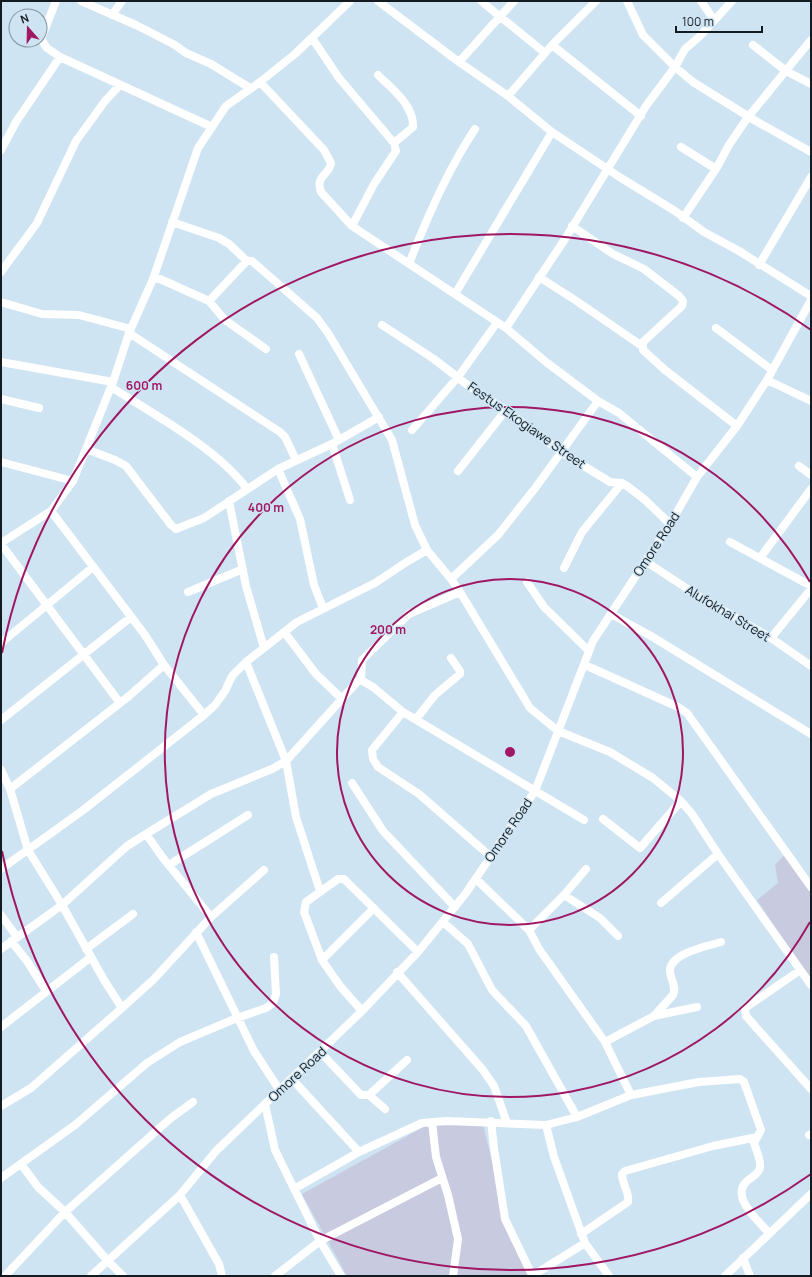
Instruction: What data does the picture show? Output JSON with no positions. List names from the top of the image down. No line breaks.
{"streets":{"street":["Festus Ekogiawe Street","Omore Road","Alufokhai Street"]},"crossings":[["Festus Ekogiawe Street","Omore Road"],["Omore Road","Alufokhai Street"]],"scale_bar":"100 m","north":"top","rings":["600 m","400 m","200 m"]}
